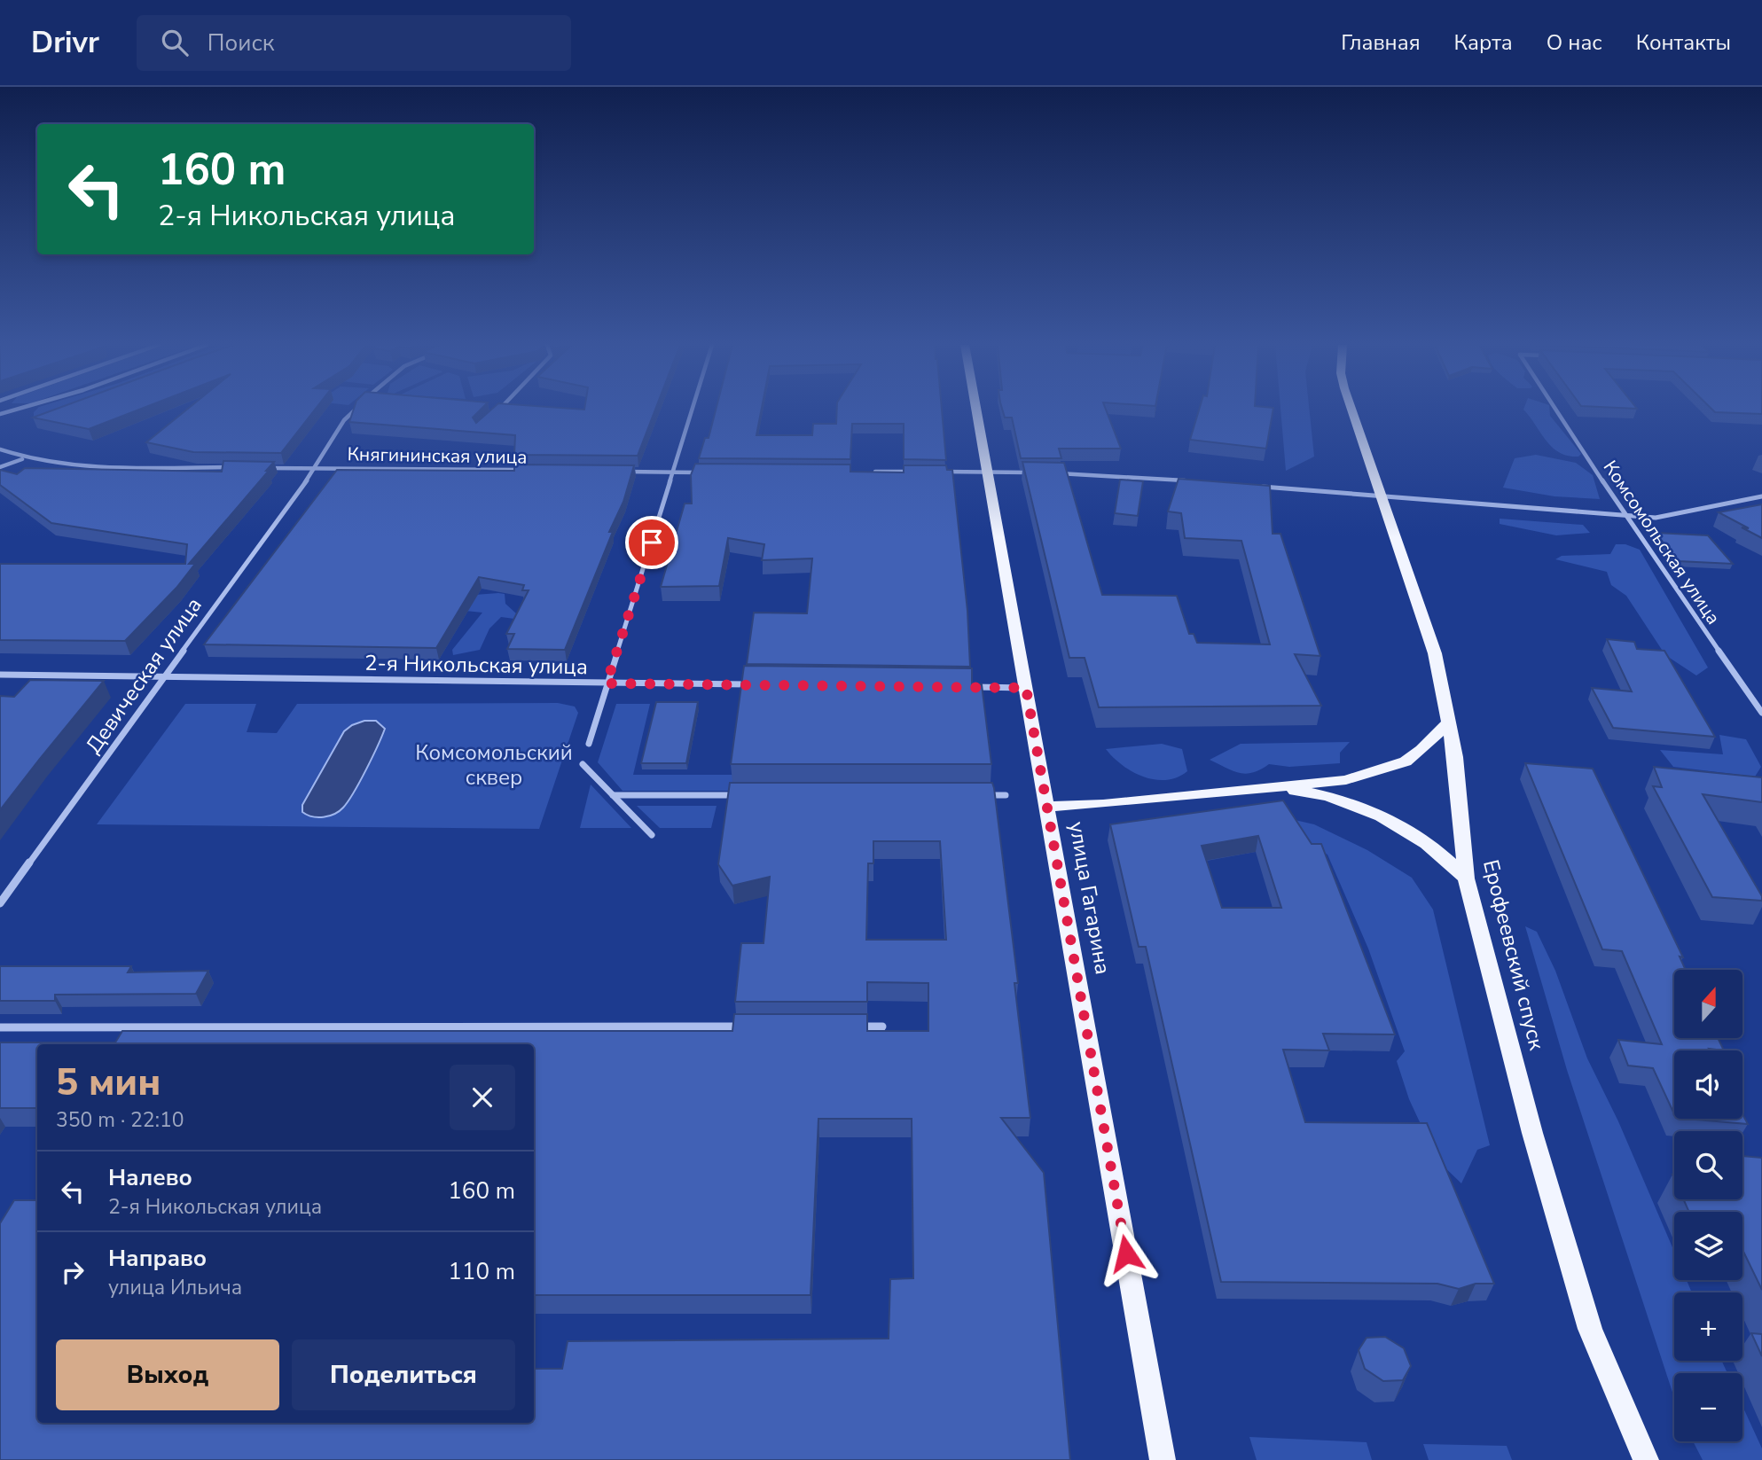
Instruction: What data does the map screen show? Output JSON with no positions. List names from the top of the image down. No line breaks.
{"streets":{"main road":["улица Гагарина","Ерофеевский спуск"],"street":["Княгининская улица","Комсомольская улица","2-я Никольская улица","Девическая улица"]},"crossings":[["Княгининская улица","Девическая улица"],["2-я Никольская улица","Девическая улица"]],"parks":["Комсомольский сквер"],"north":"top","page":{"header":"Drivr","search":"Поиск","nav":["Главная","Карта","О нас","Контакты"],"turn":["160 m","2-я Никольская улица"],"map_buttons":["+","−"],"heading":["5 мин","350 m · 22:10"],"list":[{"name":"Налево","note":"2-я Никольская улица","value":"160 m"},{"name":"Направо","note":"улица Ильича","value":"110 m"}],"buttons":["Выход","Поделиться"]}}
